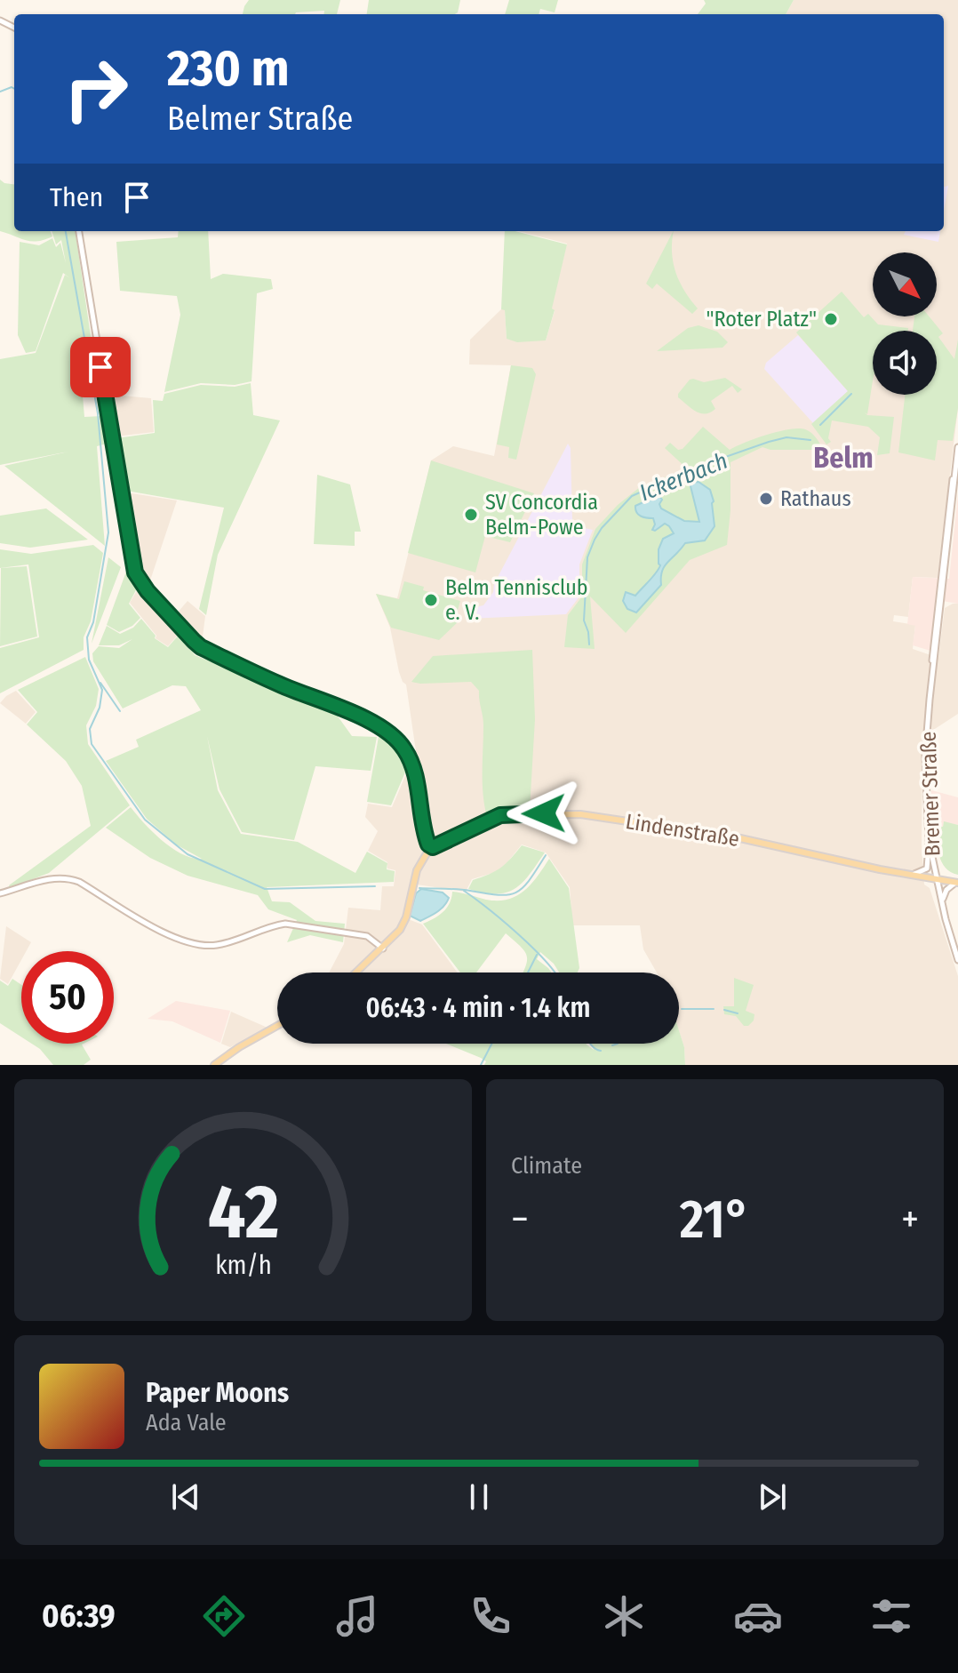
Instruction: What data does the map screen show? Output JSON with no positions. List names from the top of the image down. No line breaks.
{"streets":{"main road":["Lindenstraße"],"street":["Bremer Straße"]},"crossings":[["Bremer Straße","Lindenstraße"]],"districts":["Belm"],"water":["Ickerbach"],"places":["\"Roter Platz\"","Rathaus","SV Concordia Belm-Powe","Belm Tennisclub e. V."],"north":"bottom right","page":{"turn":["230 m","Belmer Straße"],"then":"Then","limit":"50","trip":"06:43 · 4 min · 1.4 km","tile":"Climate","heat":["−","21°","+"],"song":["Paper Moons","Ada Vale"],"tabs":"06:39","gauge":["42","km/h"]}}
